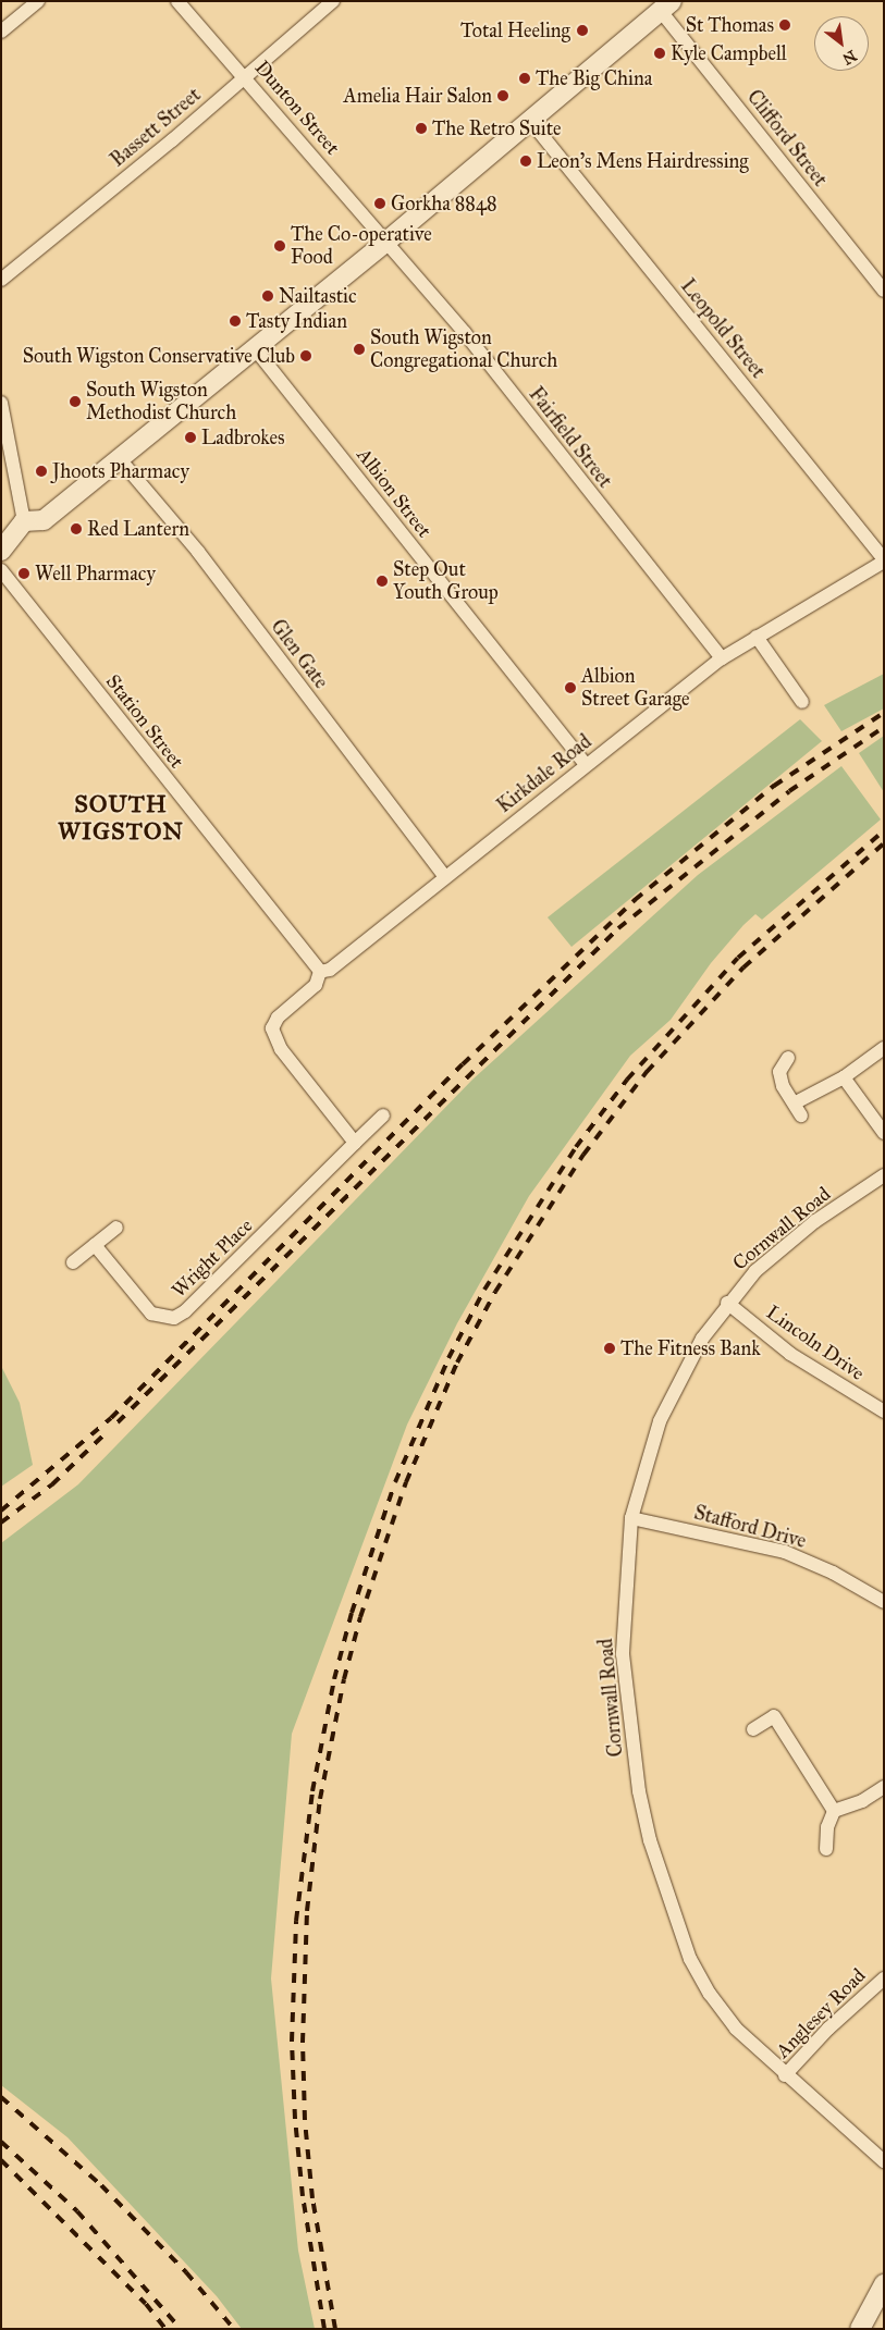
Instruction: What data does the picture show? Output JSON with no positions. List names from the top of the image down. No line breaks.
{"streets":{"street":["Dunton Street","Bassett Street","Clifford Street","Leopold Street","Fairfield Street","Albion Street","Glen Gate","Station Street","Kirkdale Road","Cornwall Road","Wright Place","Lincoln Drive","Stafford Drive","Anglesey Road"]},"crossings":[["Dunton Street","Bassett Street"],["Dunton Street","Fairfield Street"],["Leopold Street","Kirkdale Road"],["Fairfield Street","Kirkdale Road"],["Albion Street","Kirkdale Road"],["Glen Gate","Kirkdale Road"],["Station Street","Kirkdale Road"],["Kirkdale Road","Wright Place"],["Cornwall Road","Lincoln Drive"],["Cornwall Road","Stafford Drive"],["Cornwall Road","Anglesey Road"]],"districts":["SOUTH WIGSTON"],"places":["St Thomas","Total Heeling","Kyle Campbell","The Big China","Amelia Hair Salon","The Retro Suite","Leon's Mens Hairdressing","Gorkha 8848","The Co-operative Food","Nailtastic","Tasty Indian","South Wigston Congregational Church","South Wigston Conservative Club","South Wigston Methodist Church","Ladbrokes","Jhoots Pharmacy","Red Lantern","Well Pharmacy","Step Out Youth Group","Albion Street Garage","The Fitness Bank"],"north":"bottom right"}
